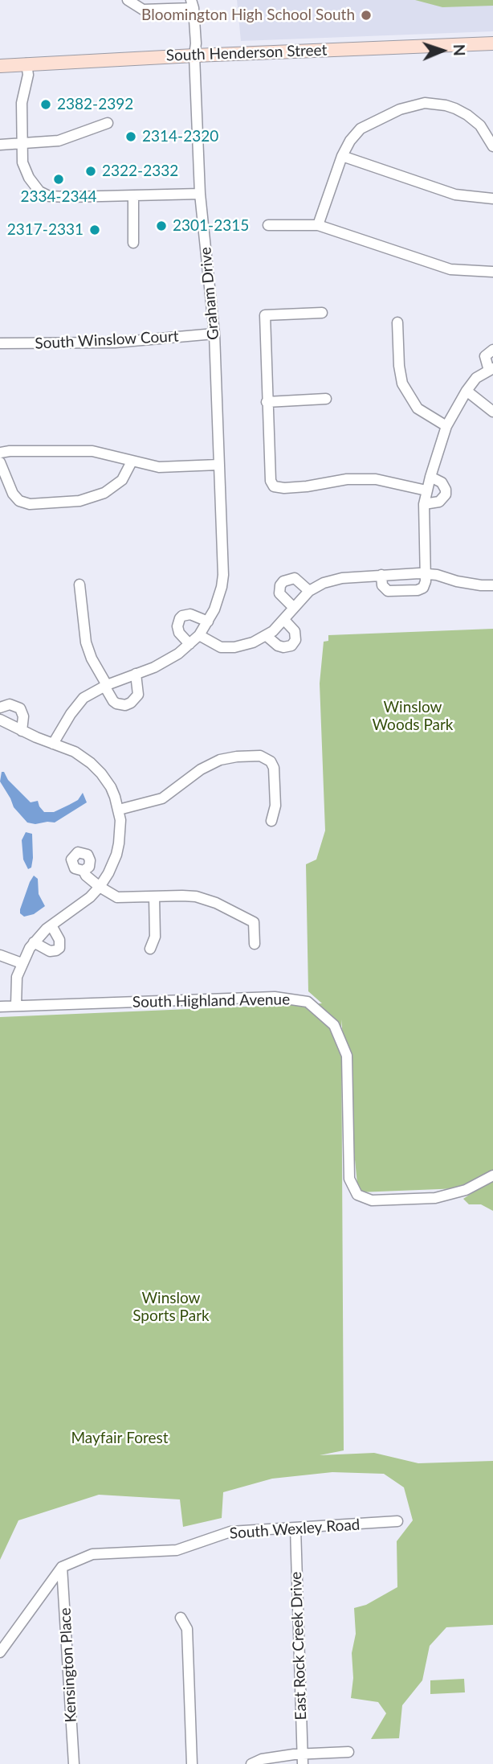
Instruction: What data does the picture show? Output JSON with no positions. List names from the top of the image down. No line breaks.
{"streets":{"street":["South Henderson Street","Graham Drive","South Winslow Court","South Highland Avenue","South Wexley Road","East Rock Creek Drive","Kensington Place"]},"crossings":[["South Henderson Street","Graham Drive"],["Graham Drive","South Winslow Court"],["South Wexley Road","East Rock Creek Drive"],["South Wexley Road","Kensington Place"]],"parks":["Winslow Woods Park","Winslow Sports Park","Mayfair Forest"],"places":["Bloomington High School South","2382-2392","2314-2320","2322-2332","2334-2344","2301-2315","2317-2331"],"north":"right"}
